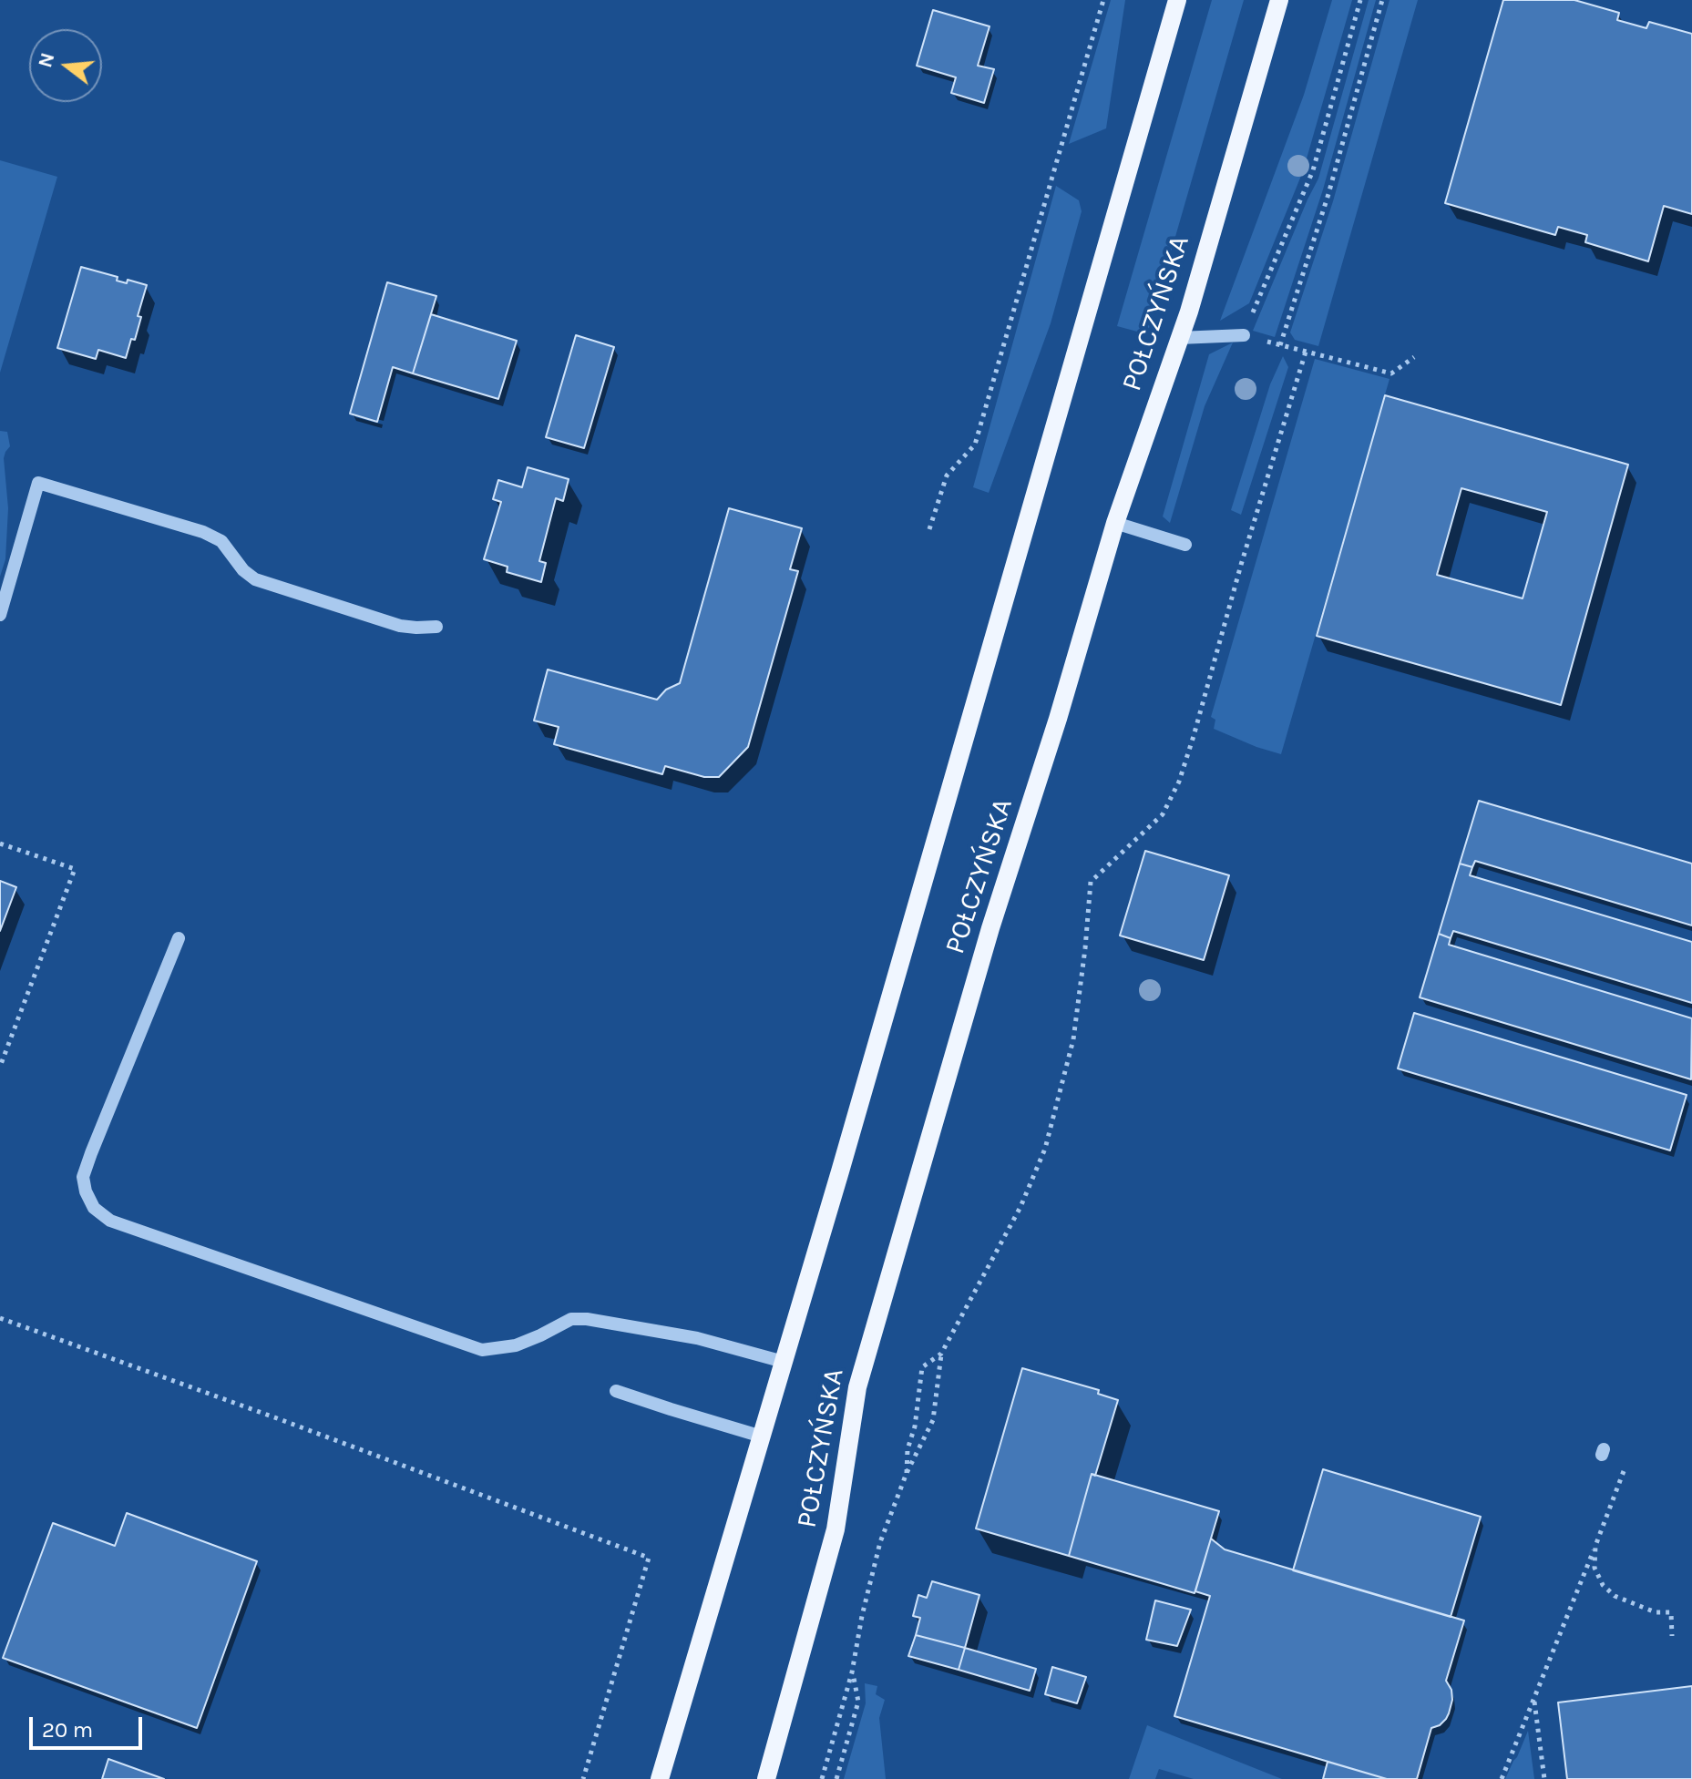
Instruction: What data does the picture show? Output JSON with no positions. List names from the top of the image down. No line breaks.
{"streets":{"main road":["POŁCZYŃSKA"]},"scale_bar":"20 m","north":"left"}
